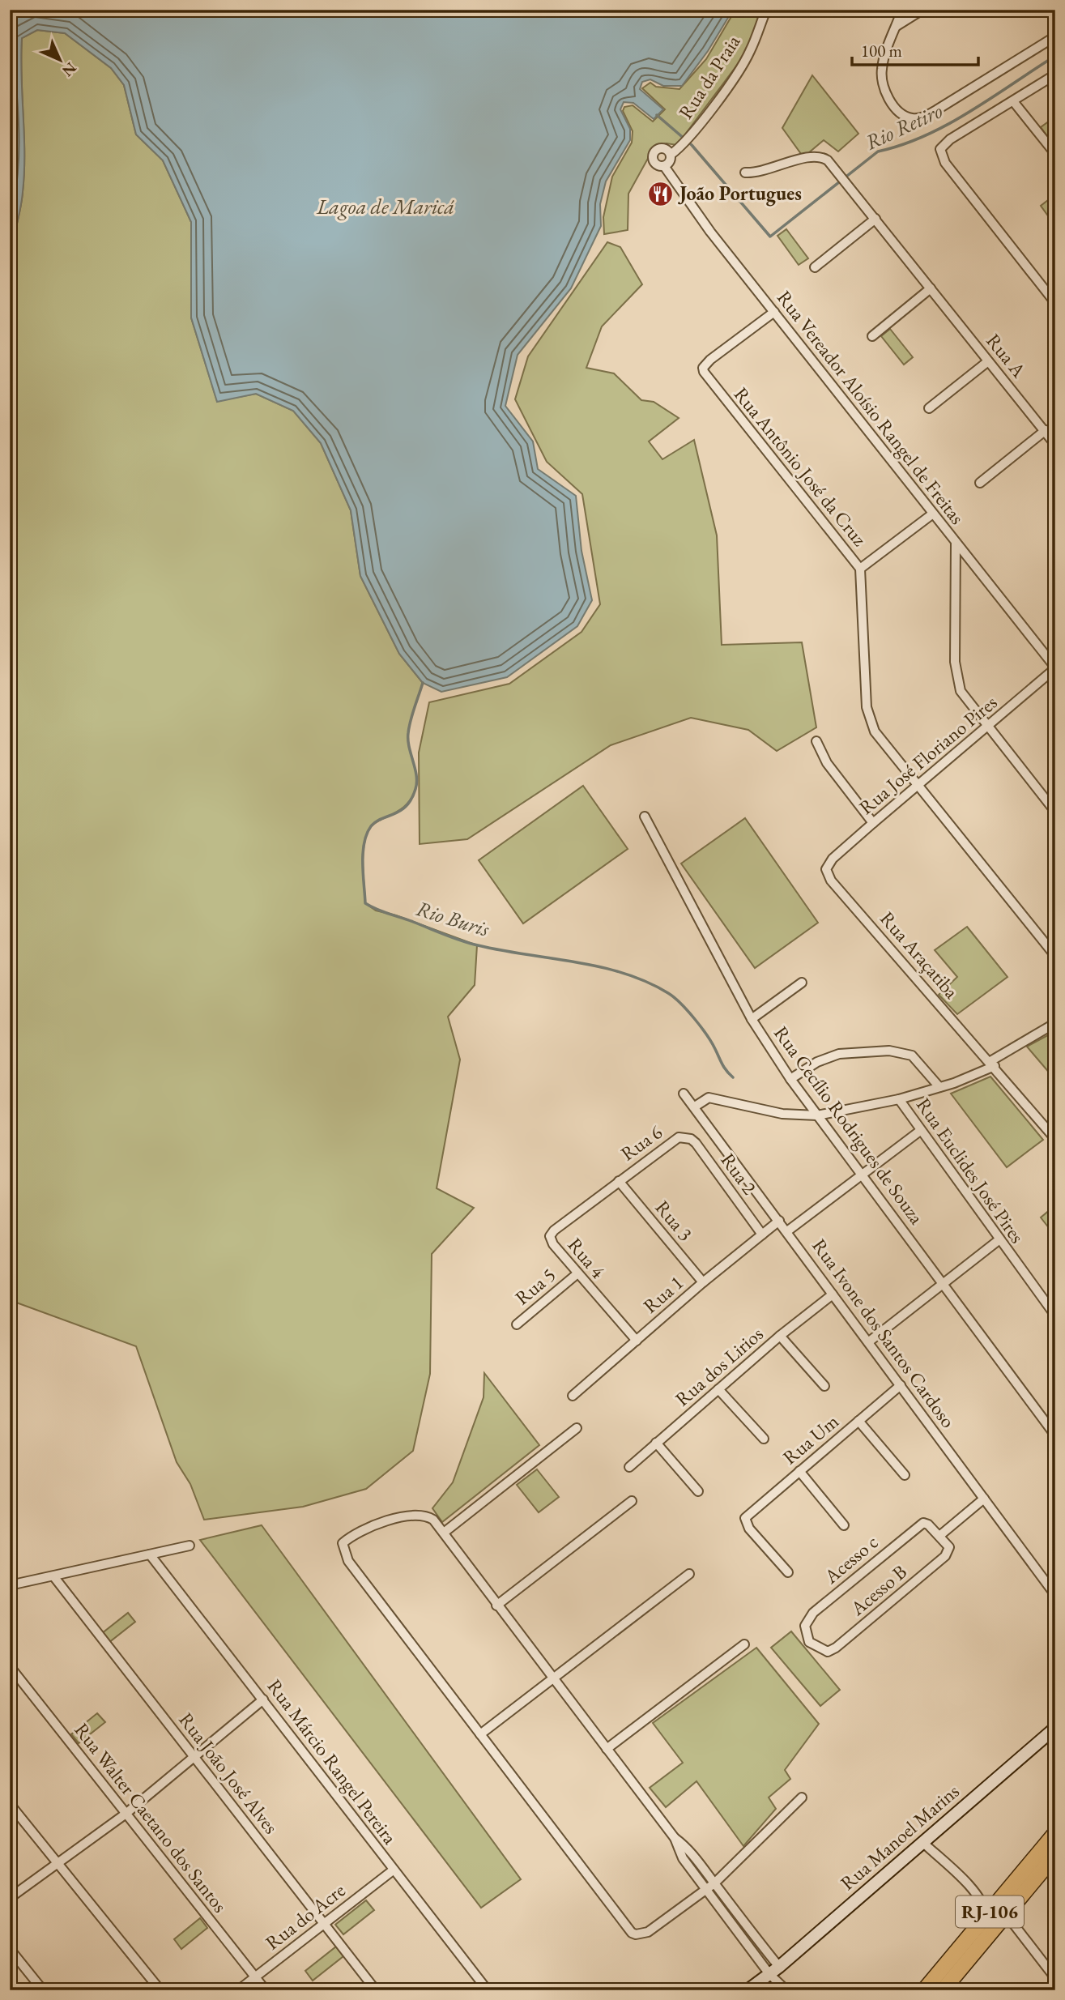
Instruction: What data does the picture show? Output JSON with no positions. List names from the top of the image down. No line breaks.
{"streets":{"highway":["RJ-106"],"main road":["Rua Manoel Marins"],"street":["Rua da Praia","Rua A","Rua Vereador Aloísio Rangel de Freitas","Rua Antônio José da Cruz","Rua José Floriano Pires","Rua Araçatiba","Rua Cecílio Rodrigues de Souza","Rua 6","Rua Euclides José Pires","Rua 2","Rua 3","Rua 4","Rua 5","Rua 1","Rua Ivone dos Santos Cardoso","Rua dos Lirios","Rua Um","Acesso c","Acesso B","Rua Márcio Rangel Pereira","Rua João José Alves","Rua Walter Caetano dos Santos","Rua do Acre"]},"crossings":[["Rua da Praia","Rua Vereador Aloísio Rangel de Freitas"],["Rua Vereador Aloísio Rangel de Freitas","Rua Antônio José da Cruz"],["Rua Vereador Aloísio Rangel de Freitas","Rua José Floriano Pires"],["Rua Antônio José da Cruz","Rua José Floriano Pires"],["Rua José Floriano Pires","Rua Araçatiba"],["Rua 6","Rua 2"],["Rua 6","Rua 3"],["Rua 6","Rua 4"],["Rua 2","Rua 1"],["Rua 3","Rua 4"],["Rua 3","Rua 1"],["Rua 4","Rua 5"],["Rua 4","Rua 1"],["Rua 1","Rua Ivone dos Santos Cardoso"],["Rua Ivone dos Santos Cardoso","Rua dos Lirios"],["Rua Ivone dos Santos Cardoso","Rua Um"],["Acesso c","Acesso B"],["Rua Márcio Rangel Pereira","Rua do Acre"],["Rua João José Alves","Rua do Acre"],["Rua Walter Caetano dos Santos","Rua do Acre"]],"water":["Rio Retiro","Lagoa de Maricá","Rio Buris"],"places":{"restaurant":["João Portugues"]},"scale_bar":"100 m","north":"bottom right"}
